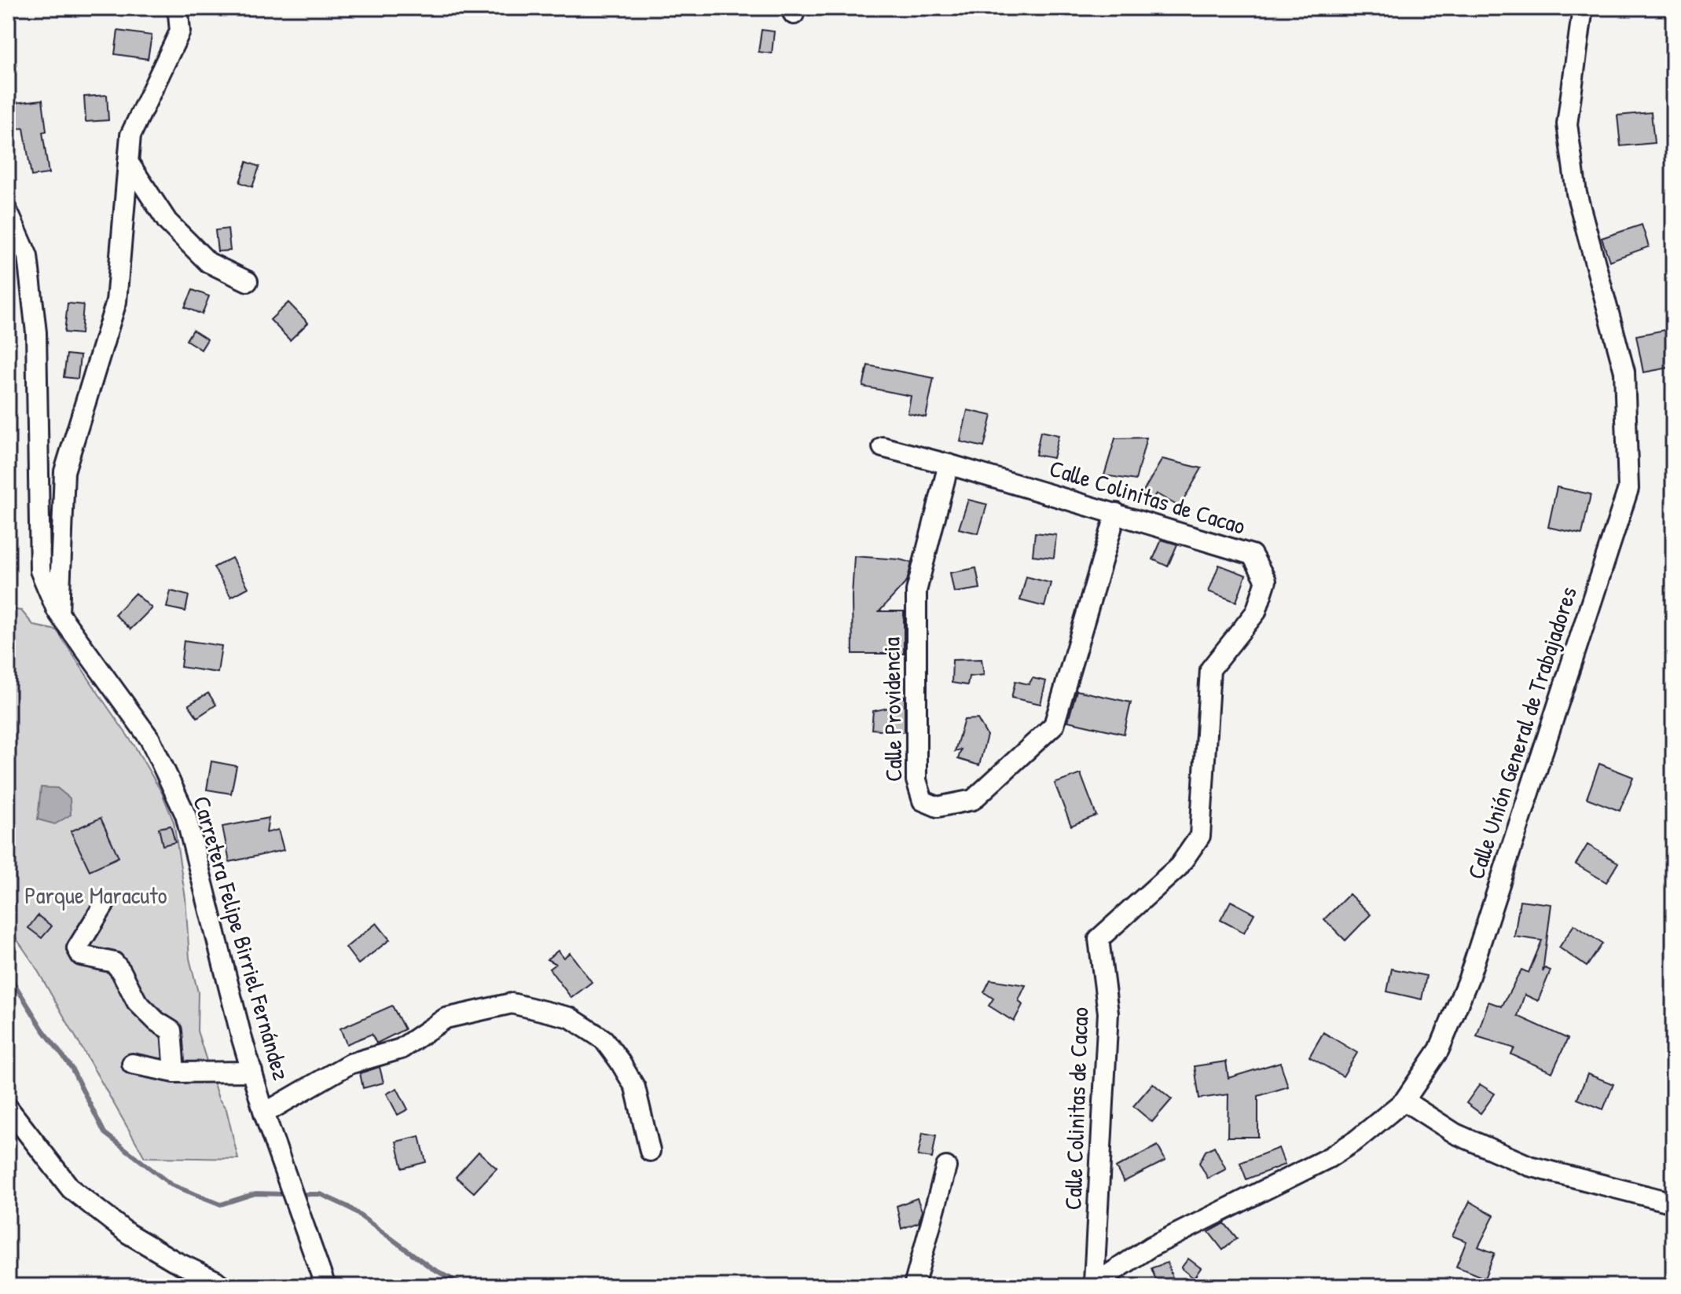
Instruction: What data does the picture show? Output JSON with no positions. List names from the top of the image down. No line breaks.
{"streets":{"street":["Calle Colinitas de Cacao","Calle Providencia","Calle Unión General de Trabajadores","Carretera Felipe Birriel Fernández"]},"crossings":[["Calle Colinitas de Cacao","Calle Providencia"],["Calle Colinitas de Cacao","Calle Unión General de Trabajadores"]],"parks":["Parque Maracuto"]}
